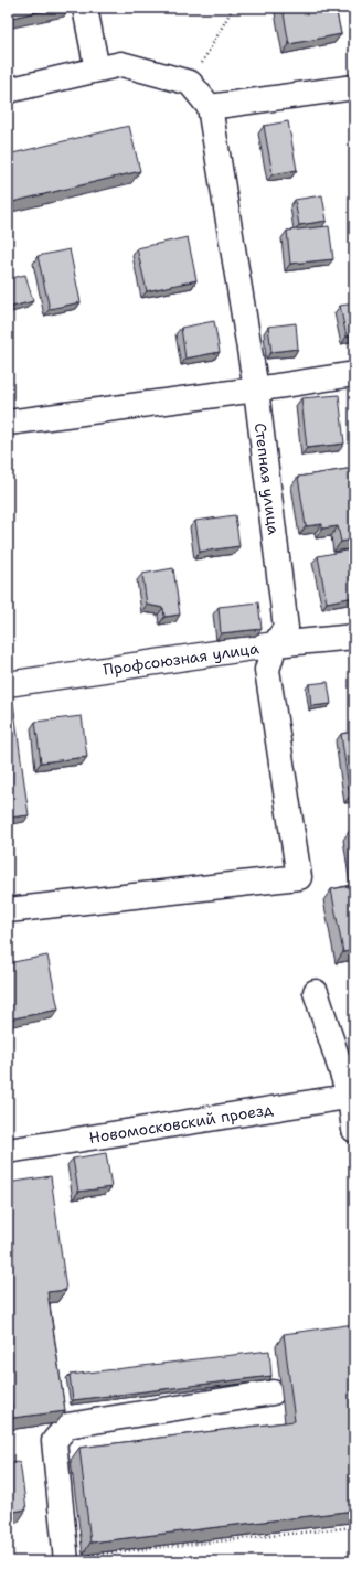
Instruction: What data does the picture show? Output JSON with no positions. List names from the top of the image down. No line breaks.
{"streets":{"street":["Степная улица","Профсоюзная улица","Новомосковский проезд"]},"crossings":[["Степная улица","Профсоюзная улица"]]}
